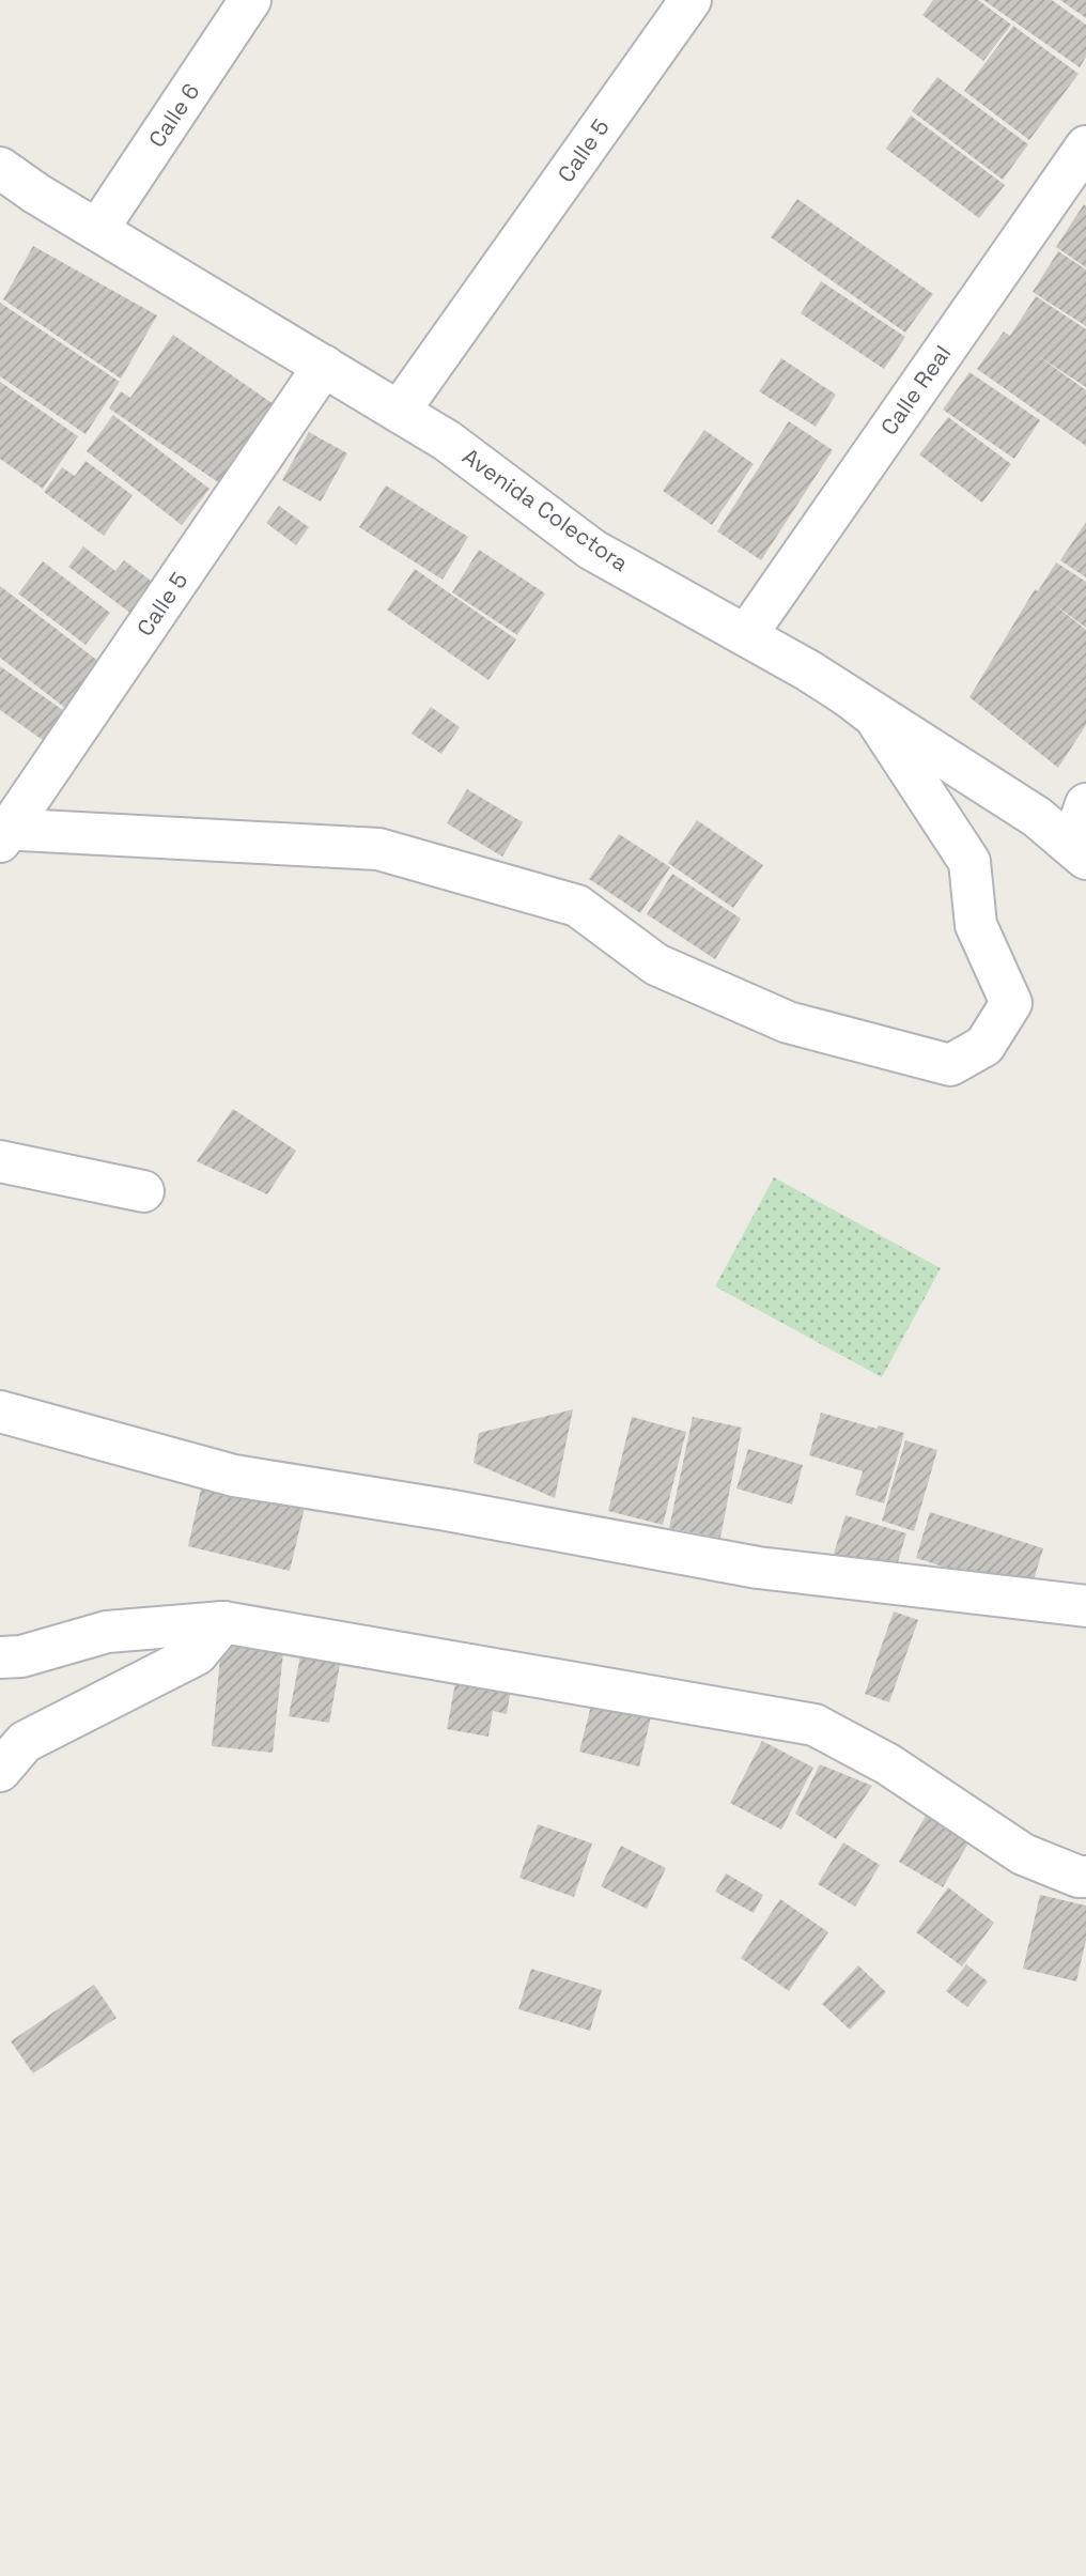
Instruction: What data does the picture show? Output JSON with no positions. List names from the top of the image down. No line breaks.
{"streets":{"street":["Calle 6","Calle 5","Calle Real","Avenida Colectora"]},"crossings":[["Calle 6","Avenida Colectora"],["Calle 5","Avenida Colectora"],["Calle Real","Avenida Colectora"]]}
